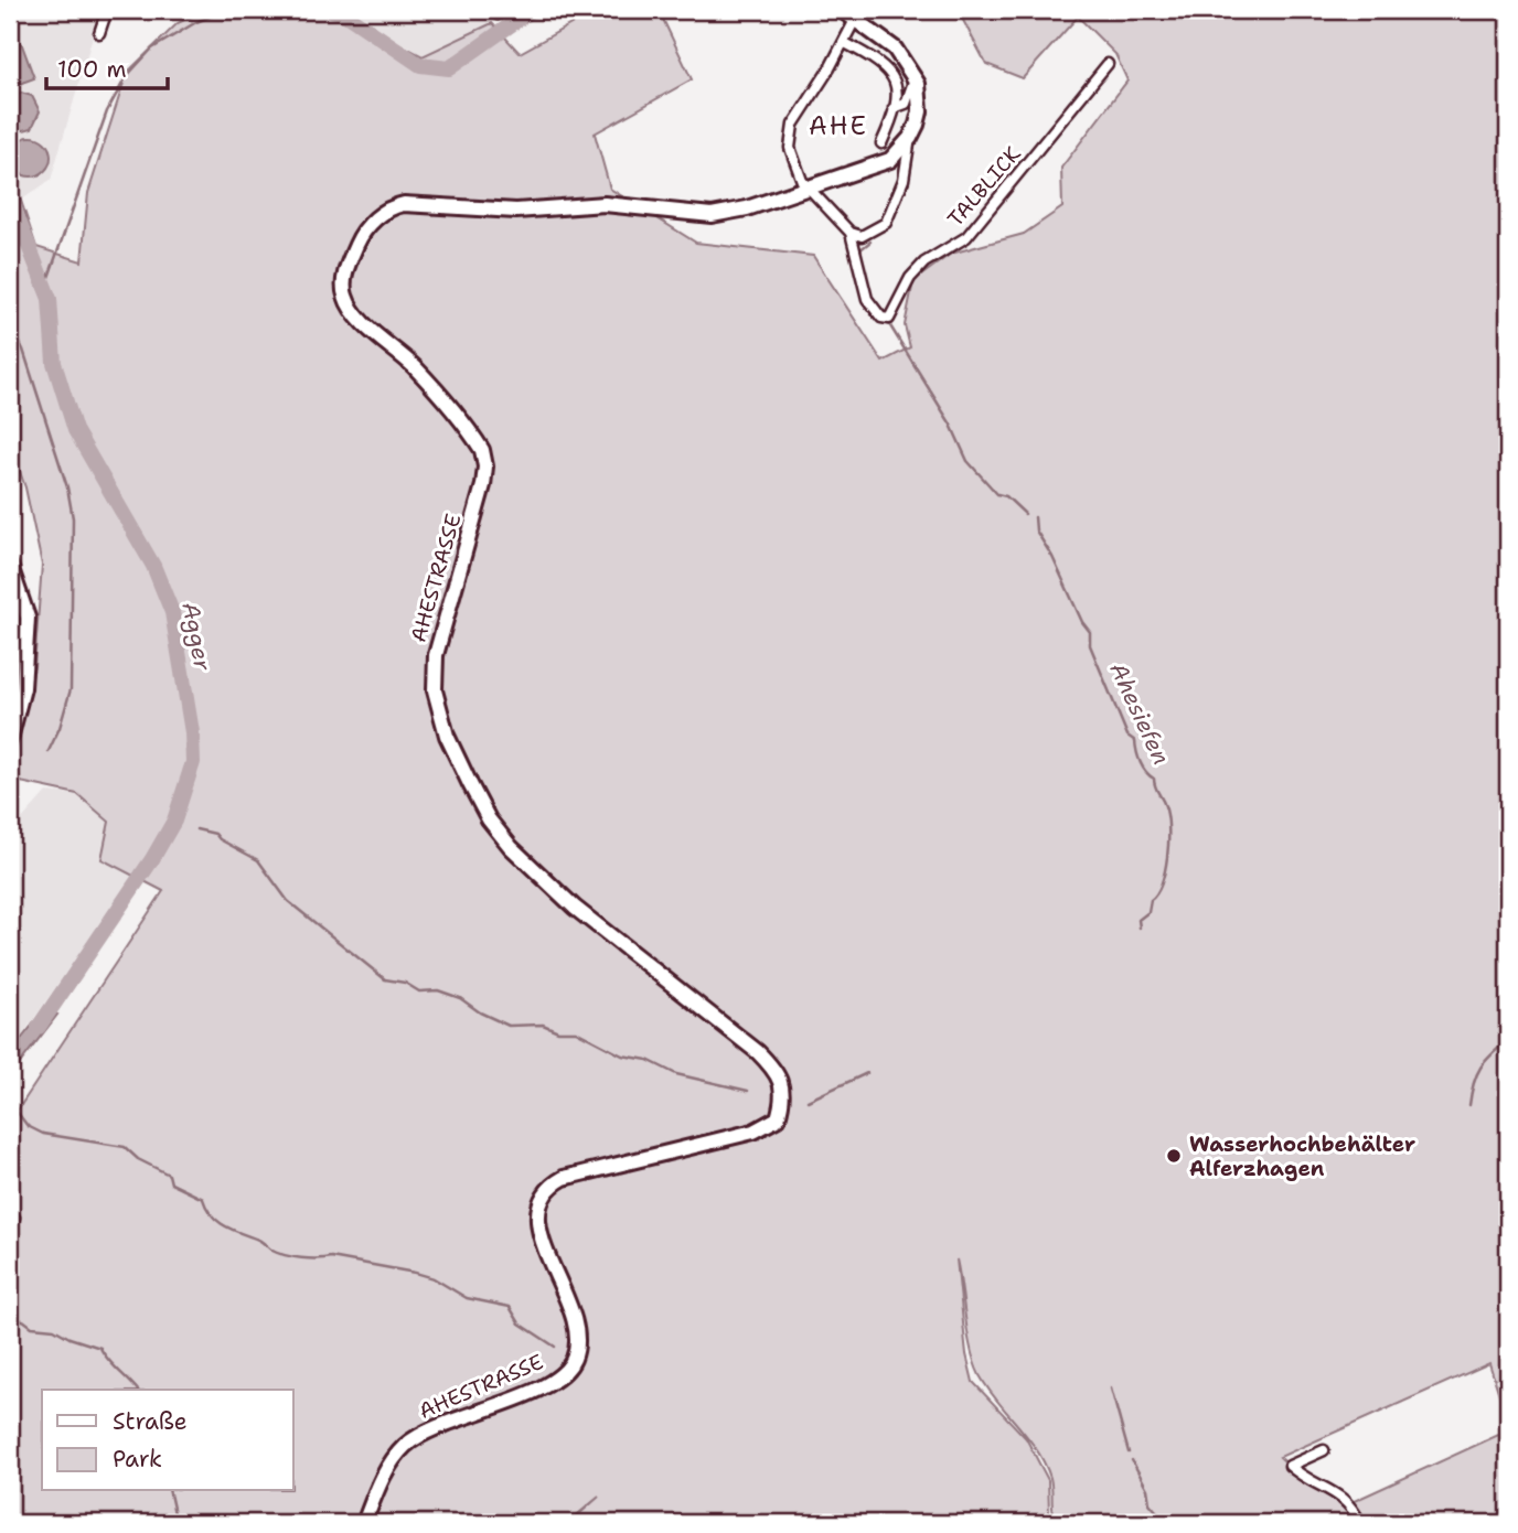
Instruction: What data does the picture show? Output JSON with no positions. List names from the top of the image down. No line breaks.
{"streets":{"main road":["AHESTRASSE"],"street":["TALBLICK"]},"crossings":[["TALBLICK","AHESTRASSE"]],"districts":["AHE"],"water":["Agger","Ahesiefen"],"places":["Wasserhochbehälter Alferzhagen"],"legend":["Straße","Park"],"scale_bar":"100 m"}
